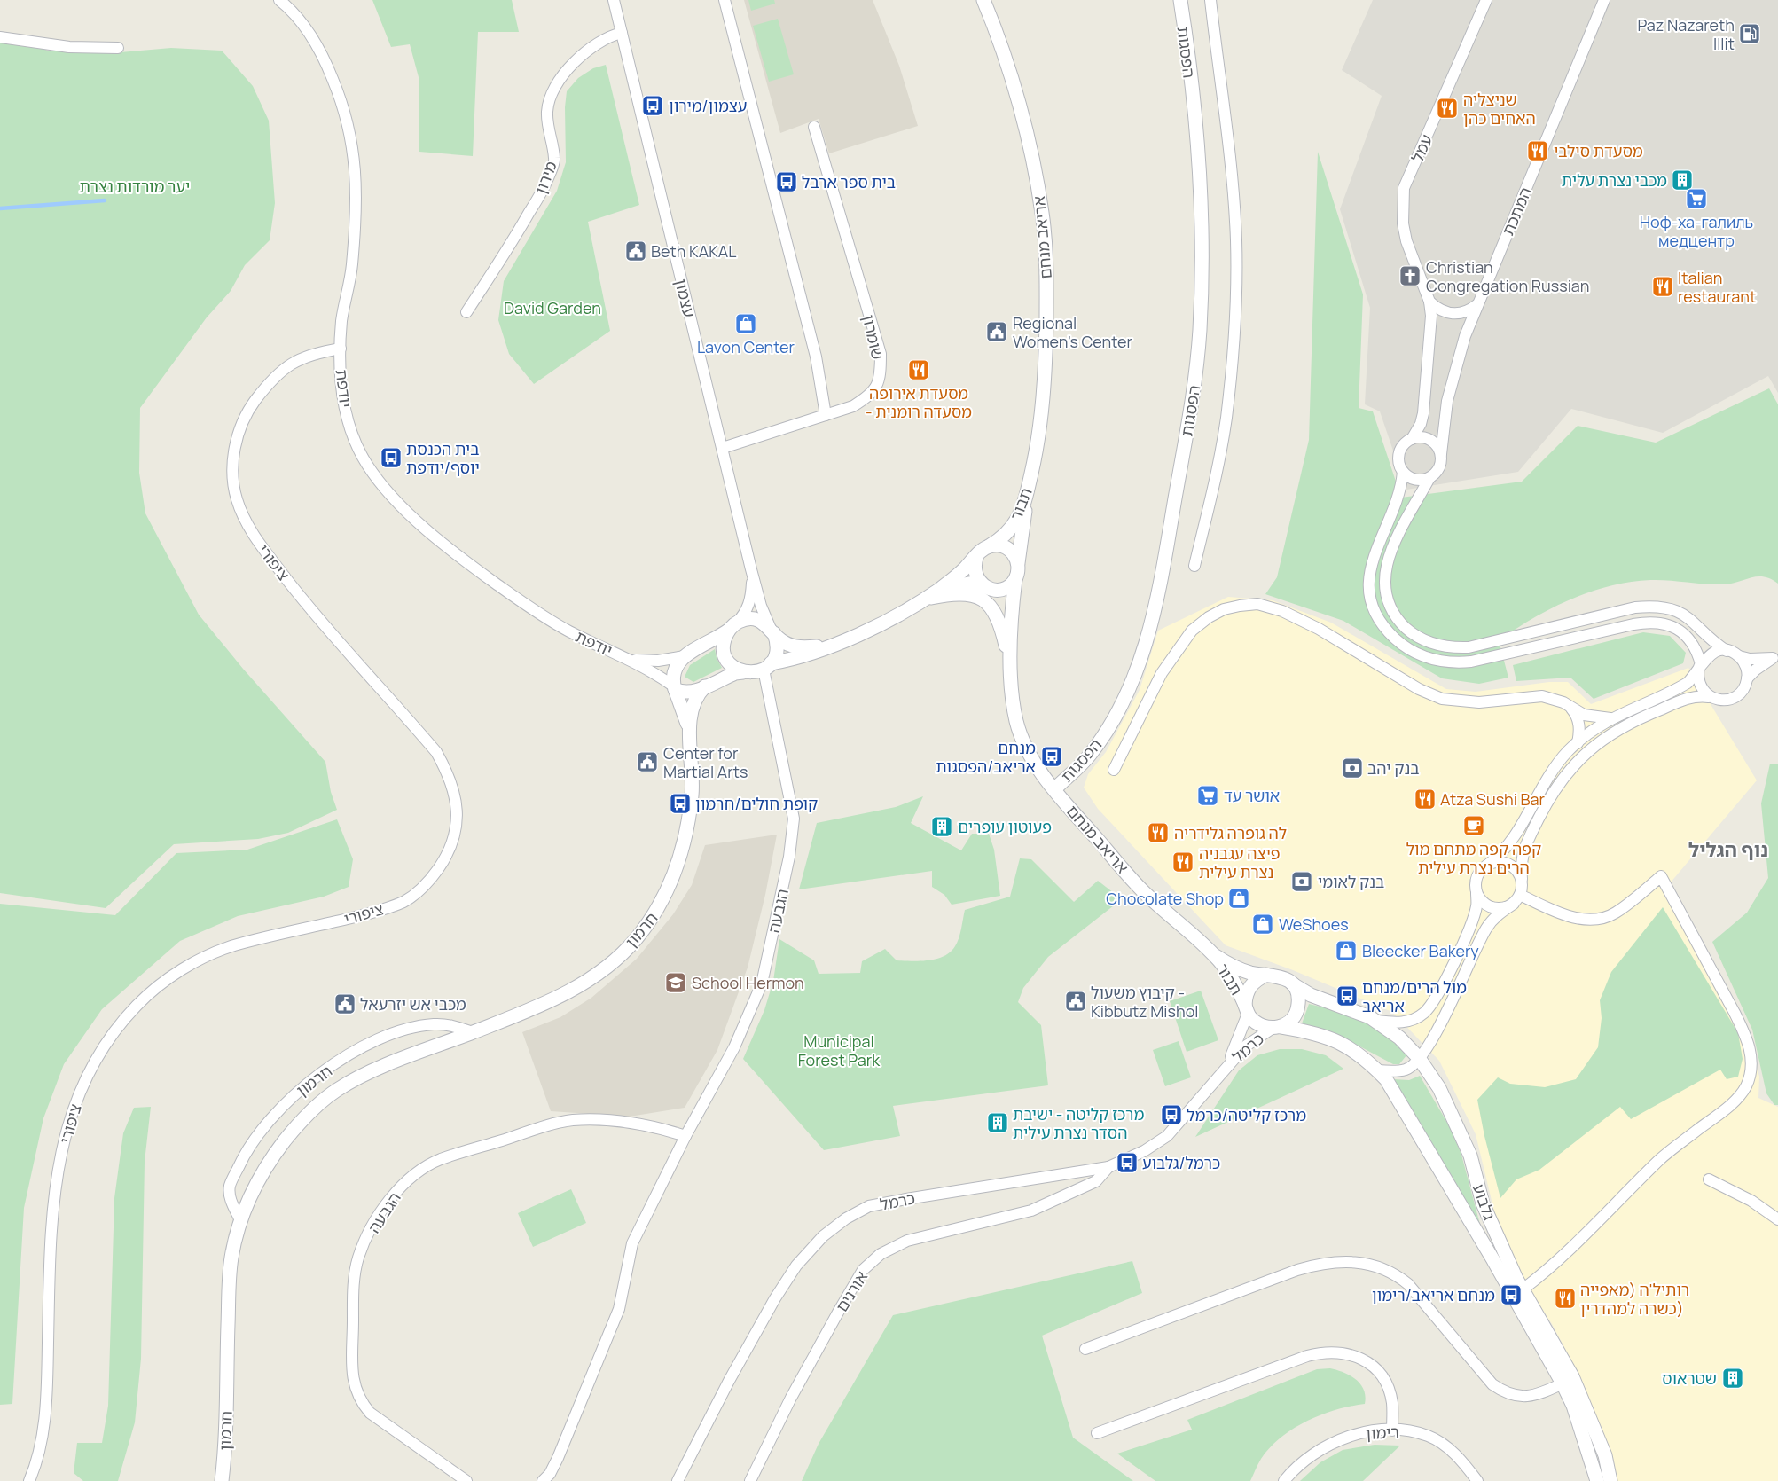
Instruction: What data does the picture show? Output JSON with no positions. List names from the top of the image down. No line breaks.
{"streets":{"street":["הפסגות","עמל","מירון","המתכת","אריאב מנחם","עצמון","שומרון","יודפת","תבור","ציפורי","הגבעה","חרמון","כרמל","גלבוע","אורנים","רימון"]},"crossings":[["הפסגות","אריאב מנחם"],["עמל","המתכת"],["מירון","עצמון"],["אריאב מנחם","תבור"],["עצמון","שומרון"],["עצמון","הגבעה"],["יודפת","ציפורי"],["יודפת","חרמון"],["תבור","כרמל"],["תבור","גלבוע"],["כרמל","גלבוע"],["כרמל","אורנים"]],"districts":["נוף הגליל"],"parks":["יער מורדות נצרת","David Garden","Municipal Forest Park"],"places":{"fuel station":["Paz Nazareth Illit"],"bus stop":["עצמון/מירון","בית ספר ארבל","בית הכנסת יוסף/יודפת","מנחם אריאב/הפסגות","קופת חולים/חרמון","מול הרים/מנחם אריאב","מרכז קליטה/כרמל","כרמל/גלבוע","מנחם אריאב/רימון"],"restaurant":["שניצליה האחים כהן","מסעדת סילבי","Italian restaurant","מסעדת אירופה - מסעדה רומנית","Atza Sushi Bar","לה גופרה גלידריה","פיצה עגבניה נצרת עילית","רותיל'ה (מאפייה כשרה למהדרין)"],"building":["מכבי נצרת עלית","פעוטון עופרים","מרכז קליטה - ישיבת הסדר נצרת עילית","שטראוס"],"supermarket":["Ноф-ха-галиль медцентр","אושר עד"],"public building":["Beth KAKAL","Regional Women's Center","Center for Martial Arts","קיבוץ משעול - Kibbutz Mishol","מכבי אש יזרעאל"],"church":["Christian Congregation Russian"],"shop":["Lavon Center","Chocolate Shop","WeShoes","Bleecker Bakery"],"bank":["בנק יהב","בנק לאומי"],"cafe":["קפה קפה מתחם מול הרים נצרת עילית"],"school or university":["School Hermon"]}}
